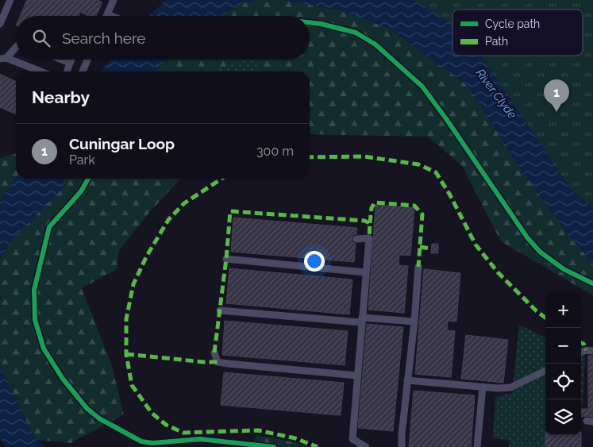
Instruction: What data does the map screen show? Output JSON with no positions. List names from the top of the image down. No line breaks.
{"water":["River Clyde"],"legend":["Cycle path","Path"],"page":{"search":"Search here","heading":"Nearby","pins":"1","list":[{"mark":"1","name":"Cuningar Loop","note":"Park","value":"300 m"}],"map_buttons":["+","−"]}}
